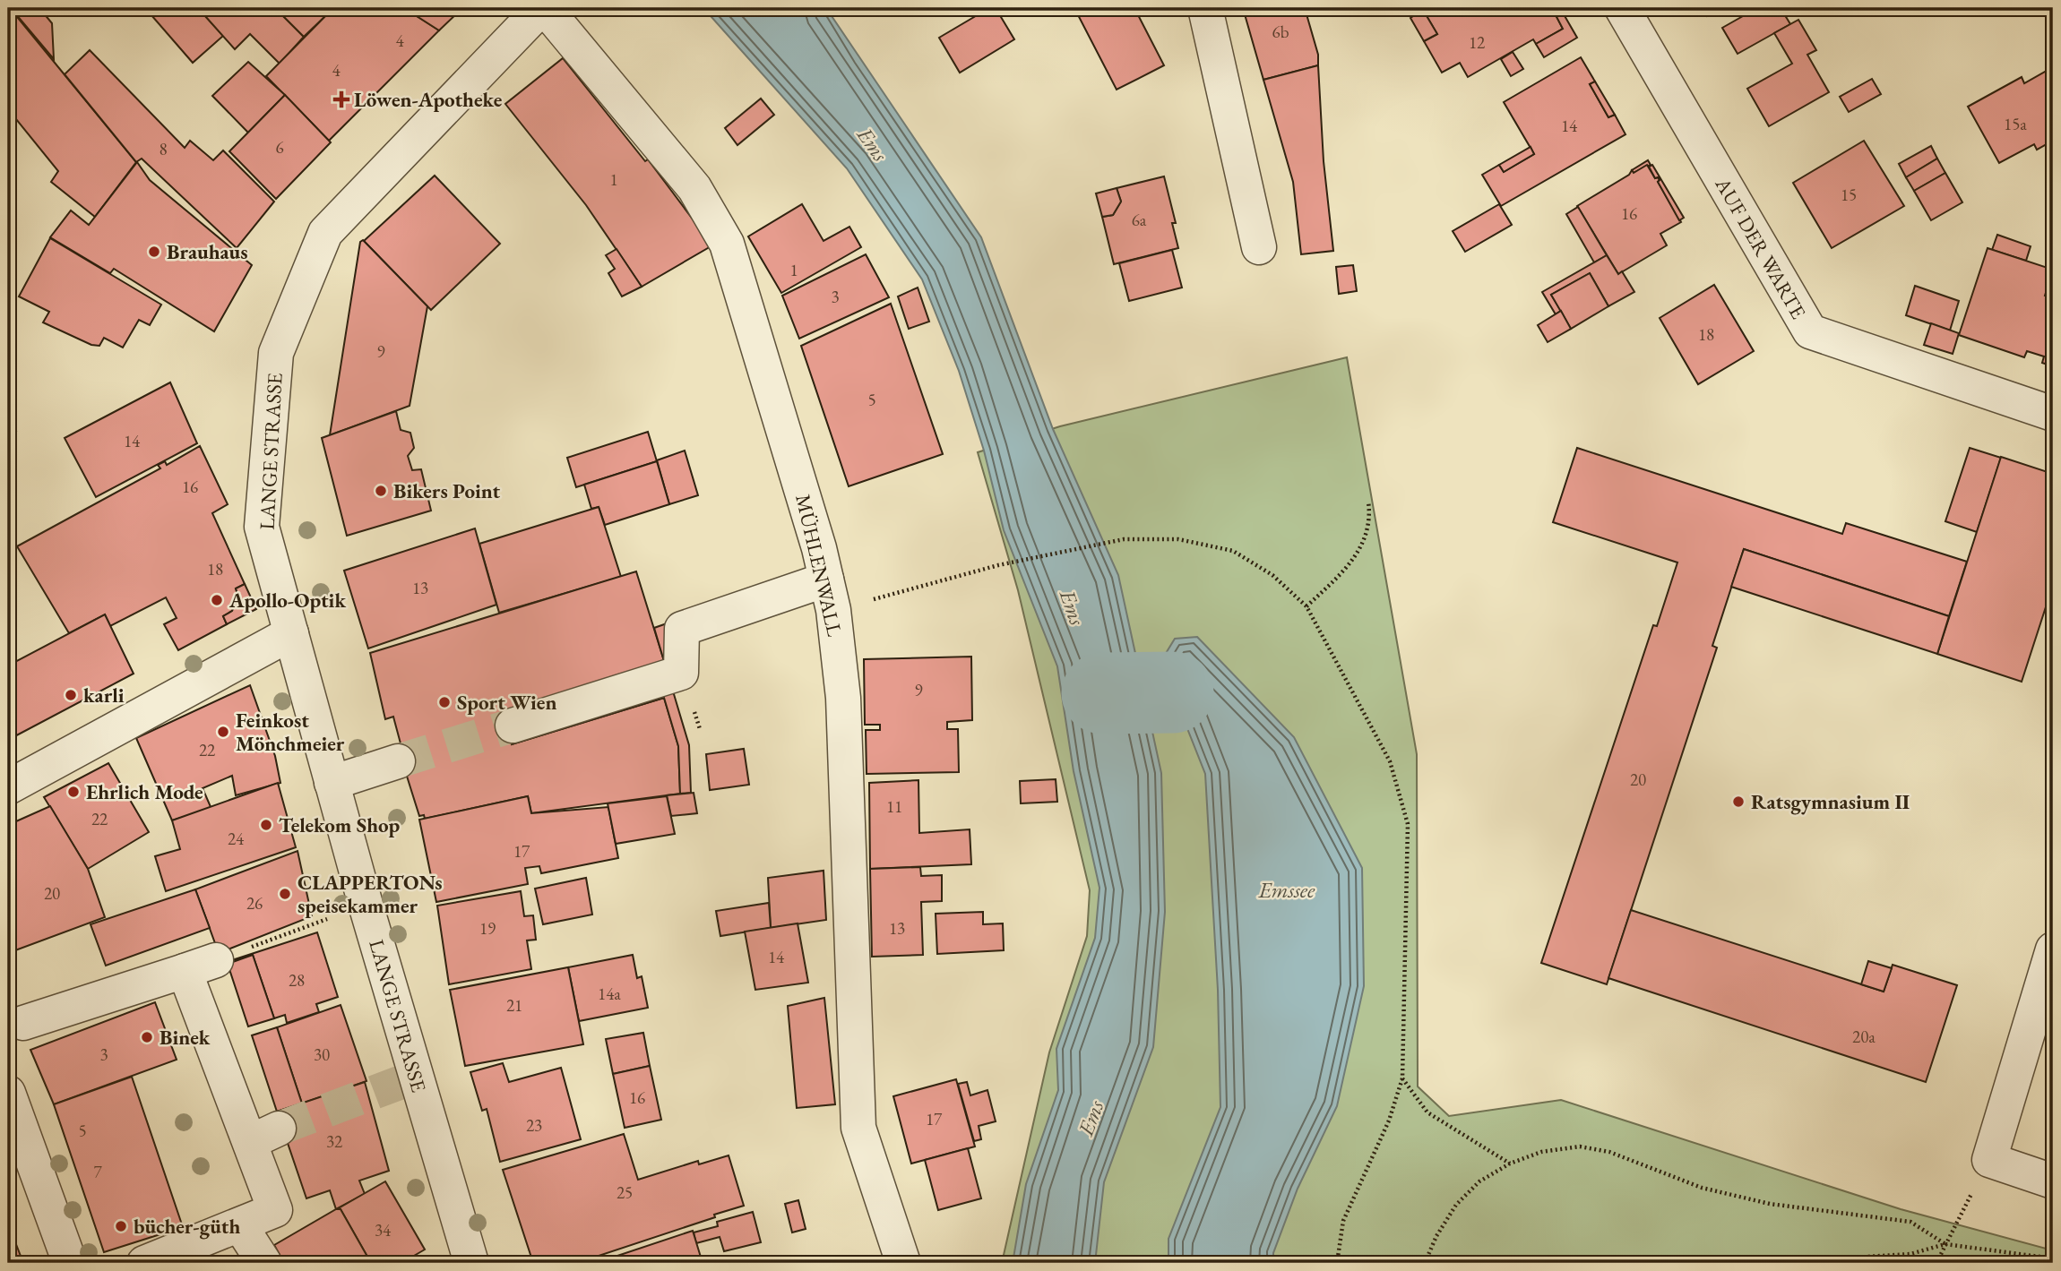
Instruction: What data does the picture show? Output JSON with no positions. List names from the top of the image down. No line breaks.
{"streets":{"street":["AUF DER WARTE","LANGE STRASSE","MÜHLENWALL"]},"crossings":[["LANGE STRASSE","MÜHLENWALL"]],"water":["Ems","Emssee"],"places":{"health":["Löwen-Apotheke"],"other":["Brauhaus","Bikers Point","Apollo-Optik","karli","Sport Wien","Feinkost Mönchmeier","Ehrlich Mode","Ratsgymnasium II","Telekom Shop","CLAPPERTONs speisekammer","Binek","bücher-güth"]},"house_numbers":["6b","4","12","4","15a","14","6","8","1","15","16","6a","1","3","18","9","5","14","16","18","13","9","22","20","11","22","24","17","20","26","19","13","14","28","14a","21","20a","3","30","16","17","23","5","32","7","25","34"]}
